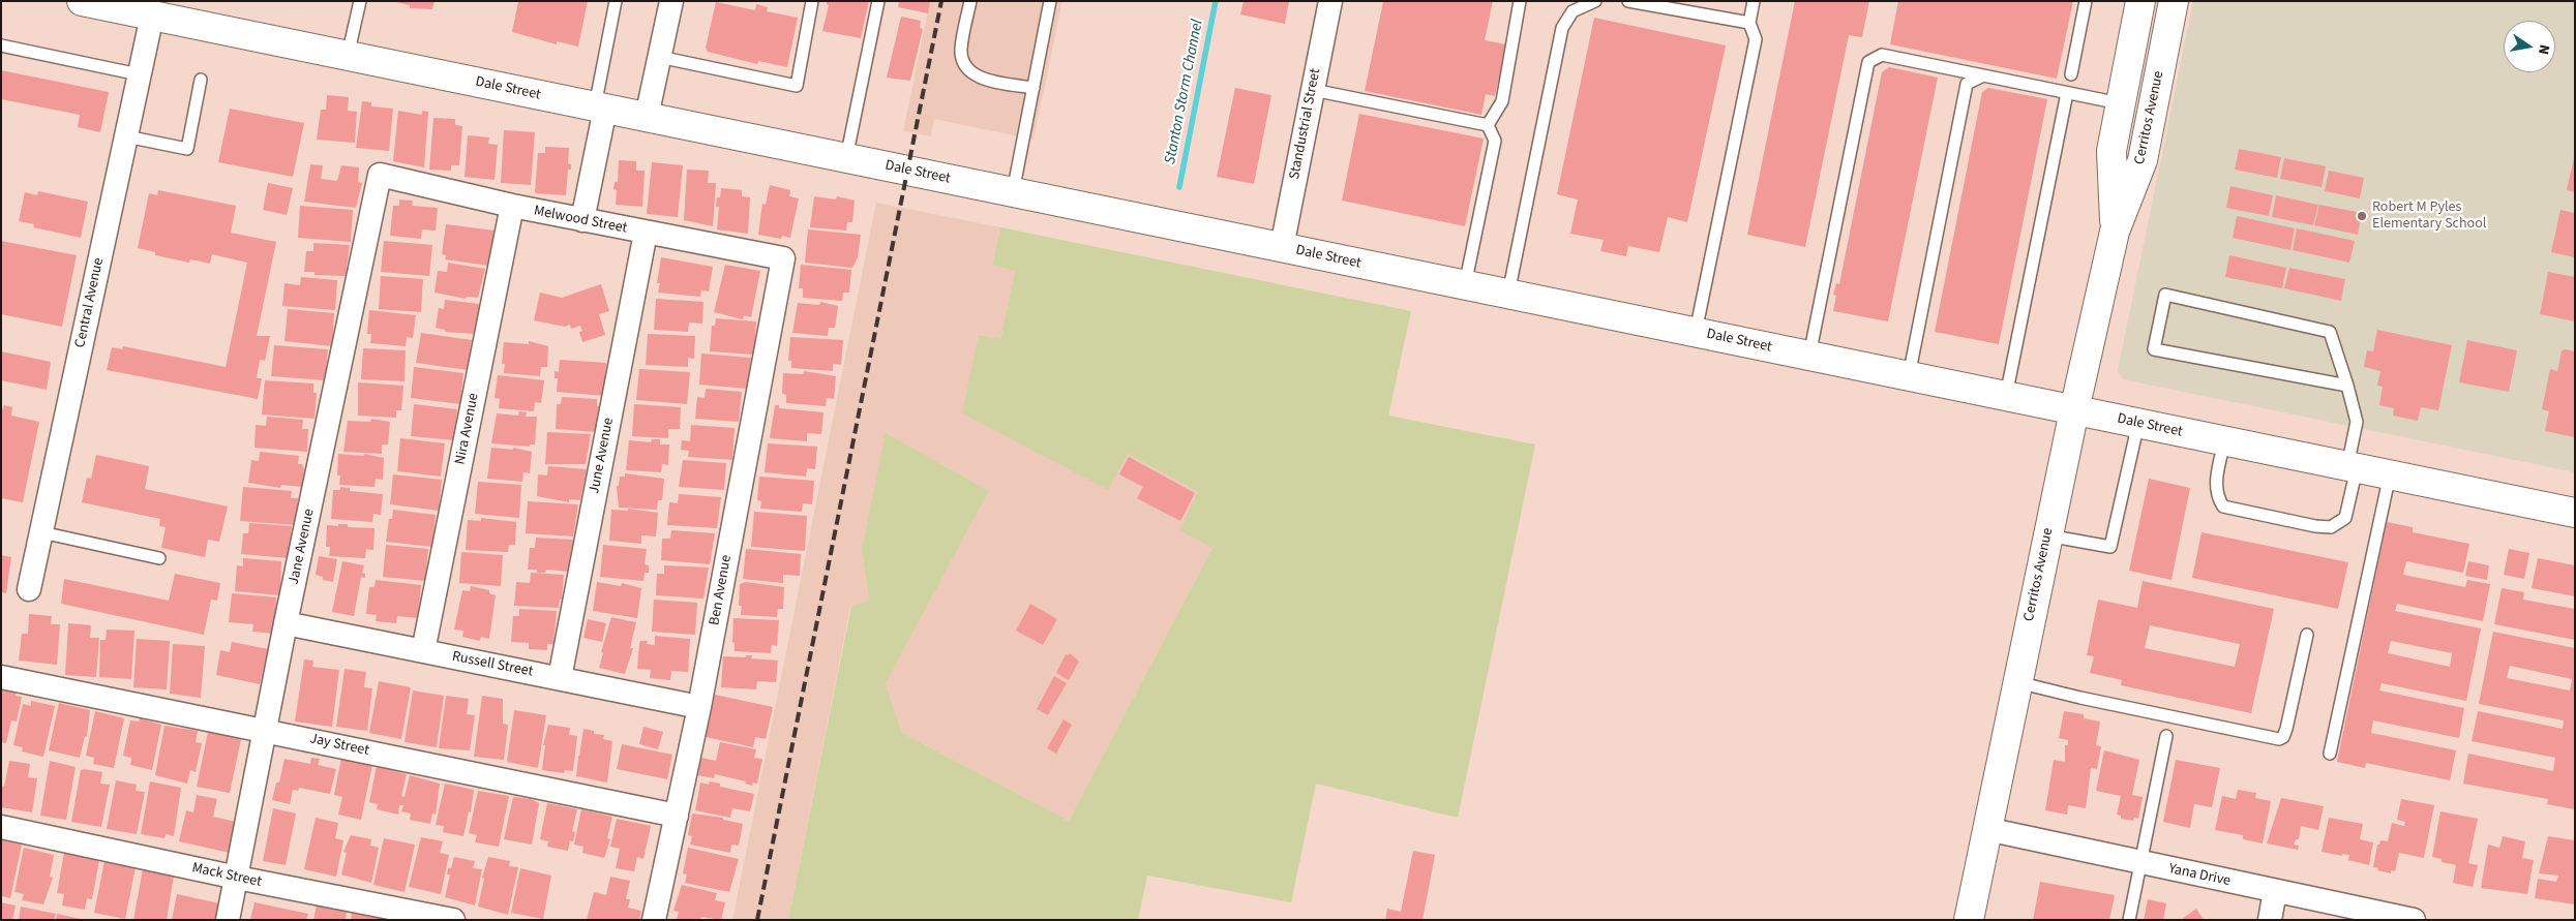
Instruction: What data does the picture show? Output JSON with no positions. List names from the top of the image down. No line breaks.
{"streets":{"street":["Dale Street","Cerritos Avenue","Standustrial Street","Melwood Street","Central Avenue","Nira Avenue","June Avenue","Jane Avenue","Ben Avenue","Russell Street","Jay Street","Mack Street","Yana Drive"]},"crossings":[["Dale Street","Cerritos Avenue"],["Dale Street","Standustrial Street"],["Dale Street","Central Avenue"],["Cerritos Avenue","Yana Drive"],["Melwood Street","Nira Avenue"],["Melwood Street","June Avenue"],["Melwood Street","Jane Avenue"],["Melwood Street","Ben Avenue"],["Nira Avenue","Russell Street"],["June Avenue","Russell Street"],["Jane Avenue","Russell Street"],["Jane Avenue","Jay Street"],["Jane Avenue","Mack Street"],["Ben Avenue","Russell Street"],["Ben Avenue","Jay Street"]],"water":["Stanton Storm Channel"],"places":["Robert M Pyles Elementary School"],"north":"right"}
